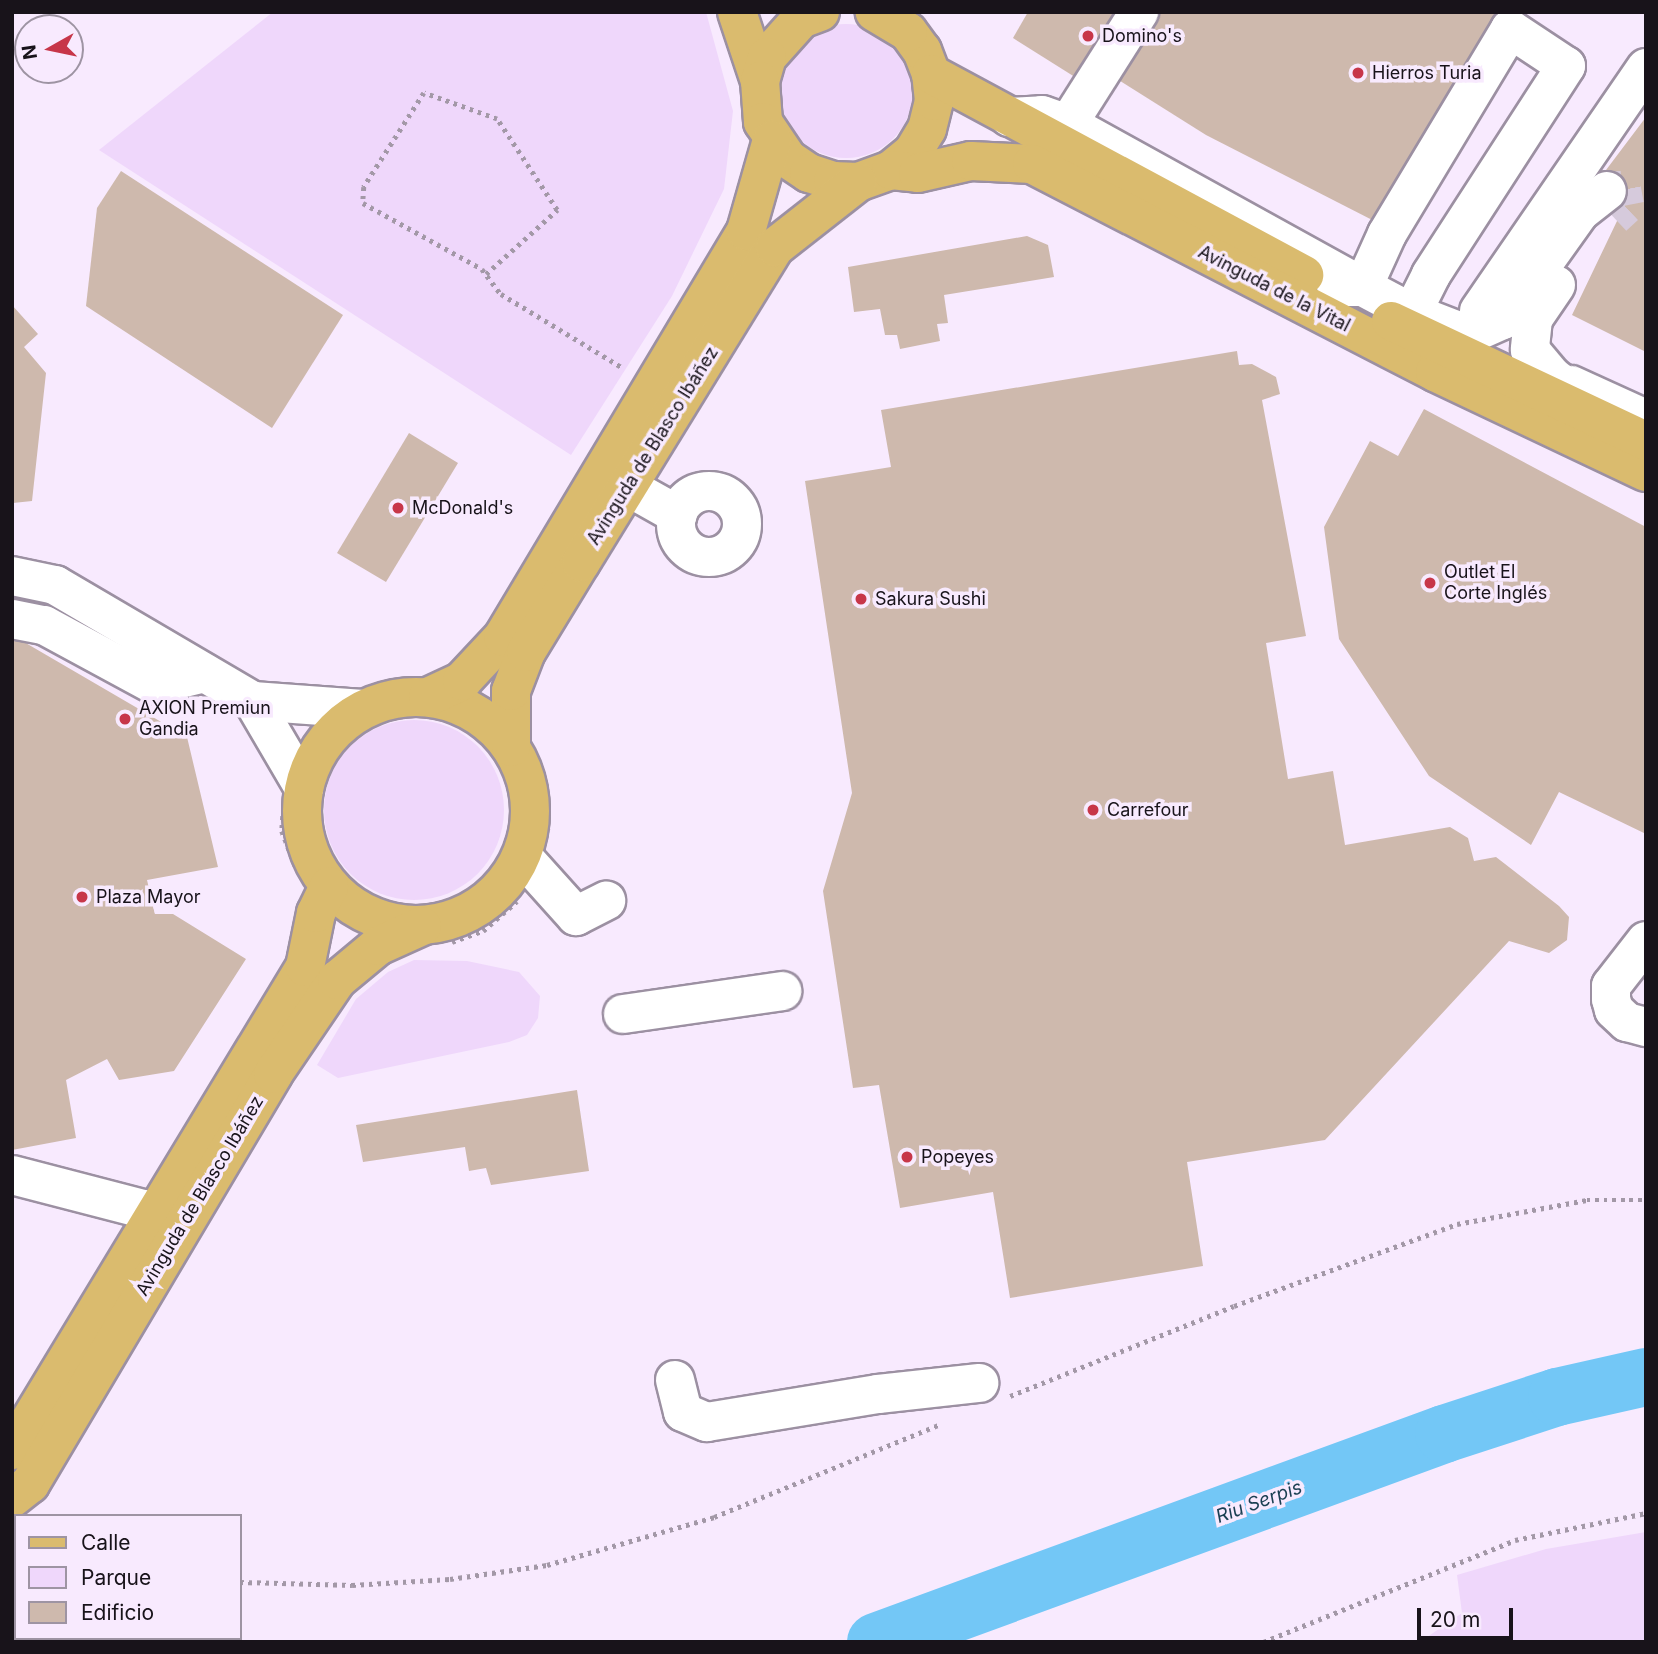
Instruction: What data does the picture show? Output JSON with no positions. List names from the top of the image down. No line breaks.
{"streets":{"main road":["Avinguda de la Vital","Avinguda de Blasco Ibáñez"]},"crossings":[["Avinguda de la Vital","Avinguda de Blasco Ibáñez"]],"water":["Riu Serpis"],"places":["Domino's","Hierros Turia","McDonald's","Outlet El Corte Inglés","Sakura Sushi","AXION Premiun Gandia","Carrefour","Plaza Mayor","Popeyes"],"legend":["Calle","Parque","Edificio"],"scale_bar":"20 m","north":"left"}
